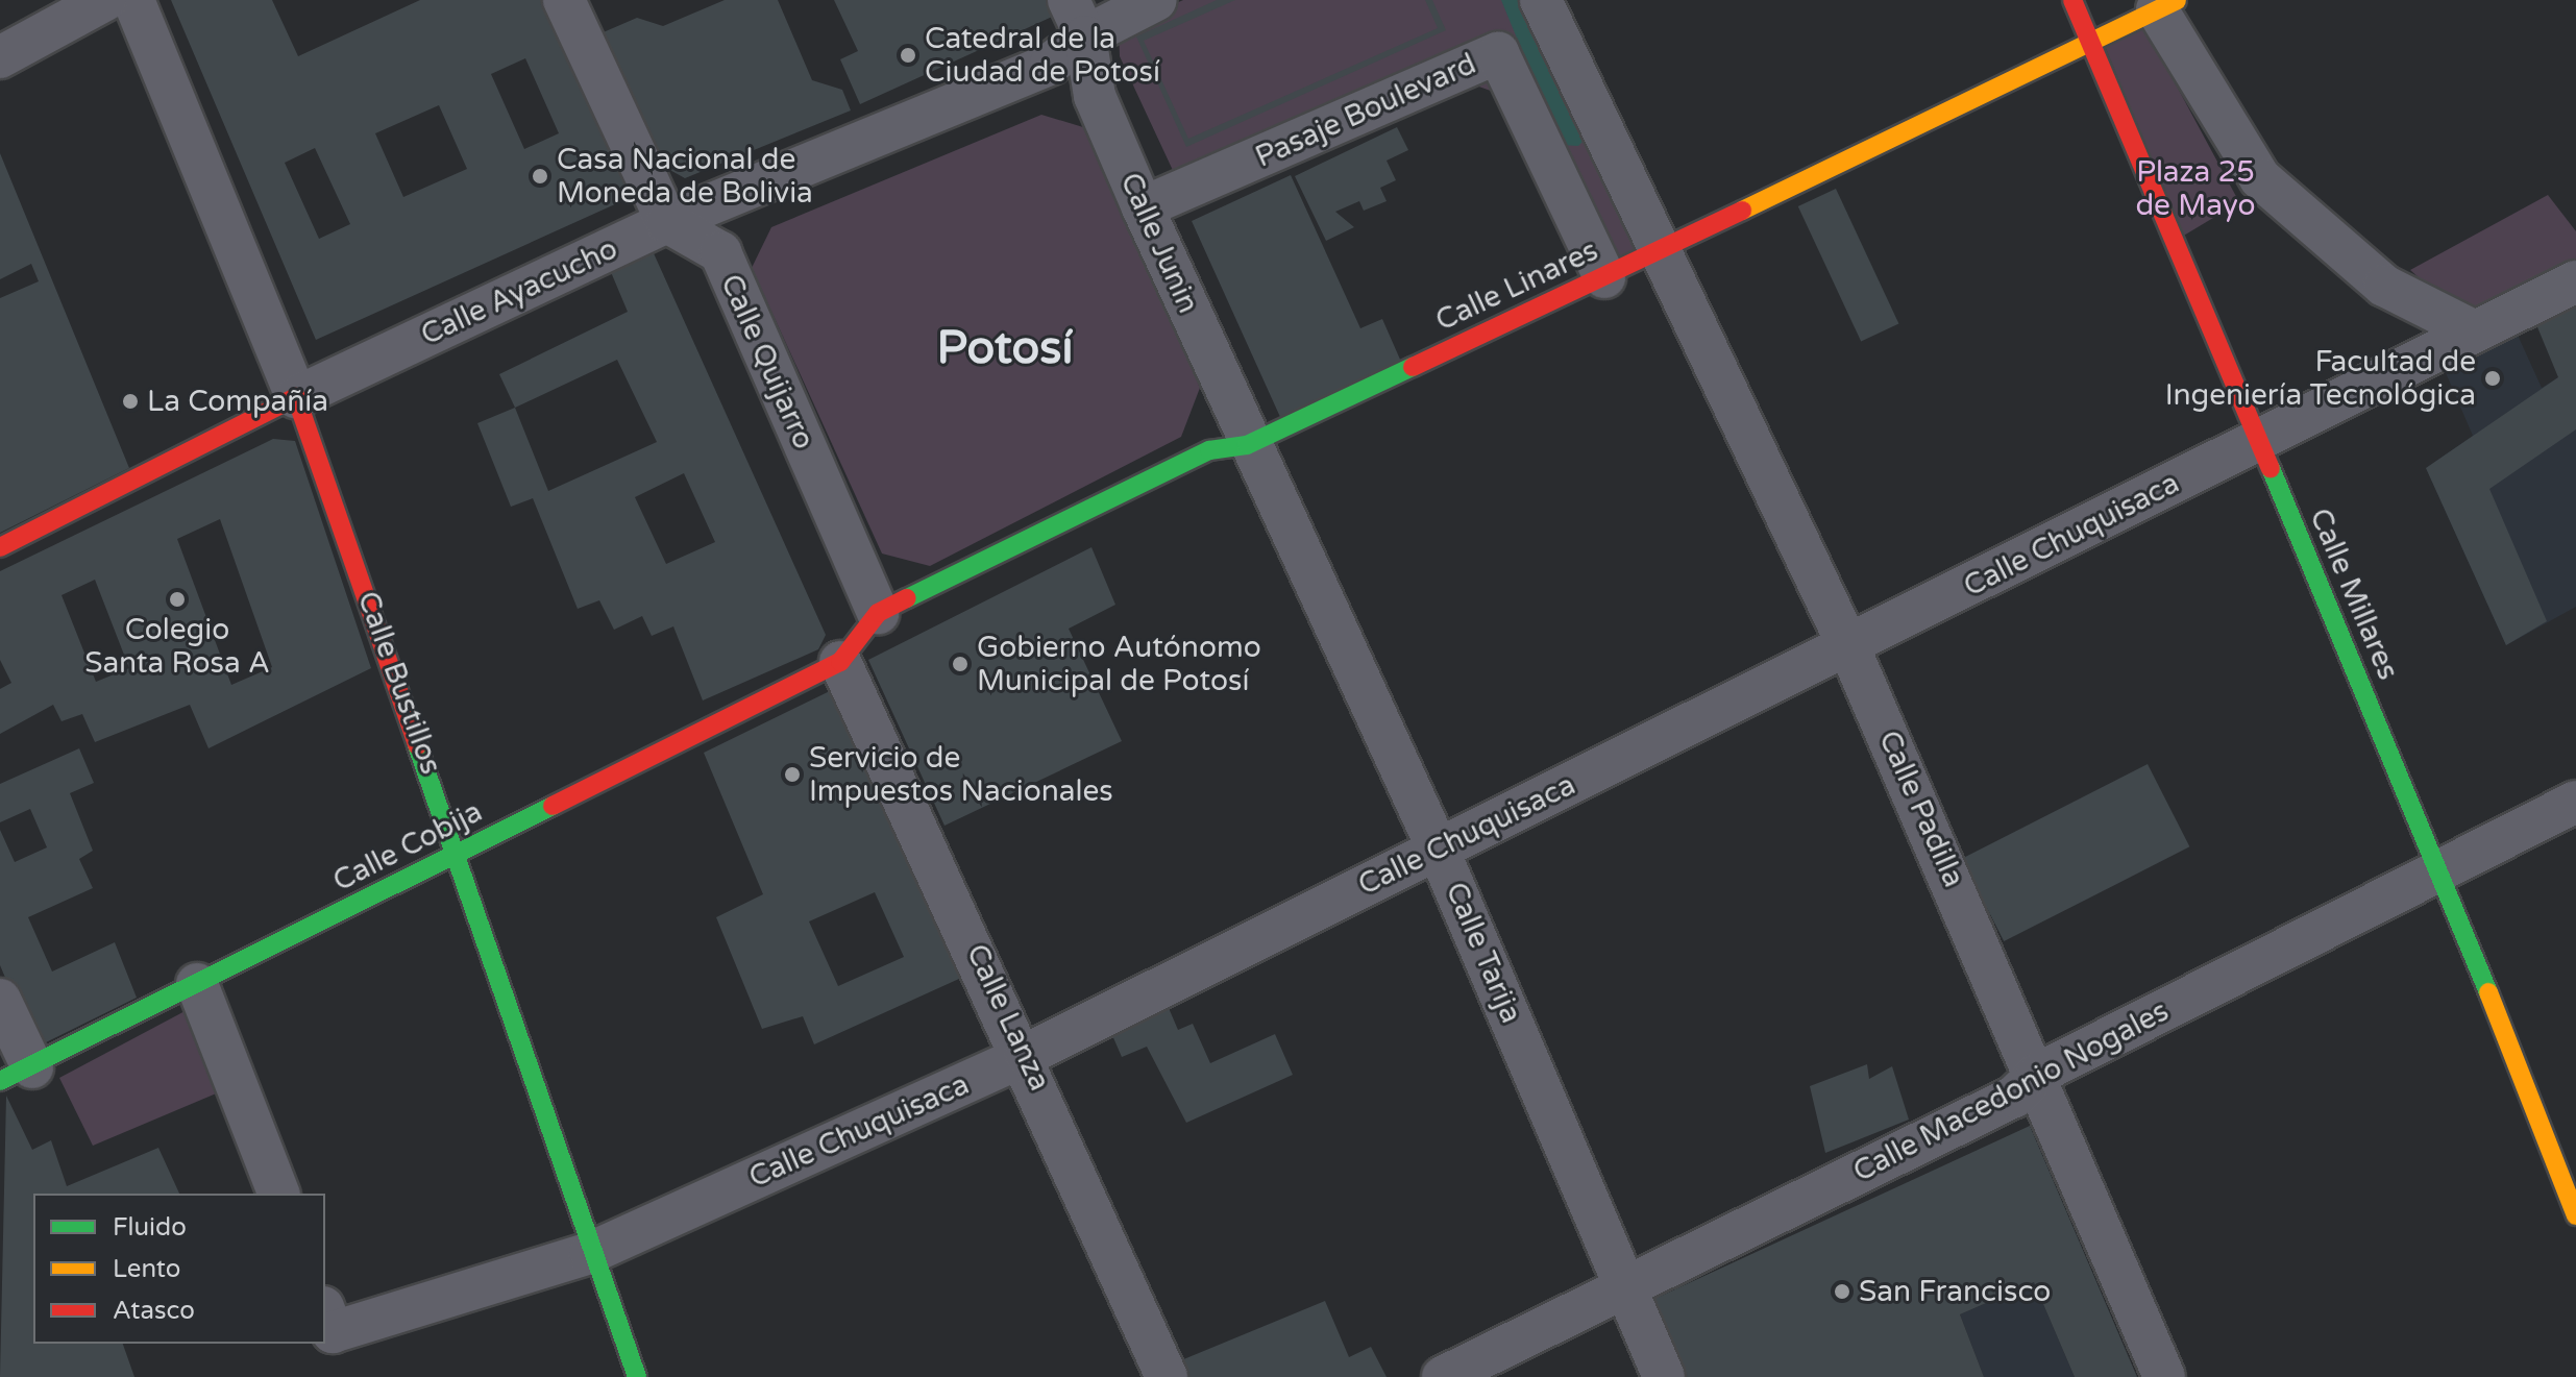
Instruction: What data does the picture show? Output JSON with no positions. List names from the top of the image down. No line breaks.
{"streets":{"main road":["Calle Linares","Calle Ayacucho","Calle Millares","Calle Bustillos","Calle Cobija"],"street":["Pasaje Boulevard","Calle Junin","Calle Quijarro","Calle Chuquisaca","Calle Padilla","Calle Tarija","Calle Lanza","Calle Macedonio Nogales"]},"crossings":[["Pasaje Boulevard","Calle Junin"],["Pasaje Boulevard","Calle Linares"],["Calle Junin","Calle Linares"],["Calle Junin","Calle Ayacucho"],["Calle Junin","Calle Tarija"],["Calle Linares","Calle Quijarro"],["Calle Linares","Calle Millares"],["Calle Linares","Calle Padilla"],["Calle Linares","Calle Tarija"],["Calle Ayacucho","Calle Quijarro"],["Calle Ayacucho","Calle Bustillos"],["Calle Chuquisaca","Calle Millares"],["Calle Chuquisaca","Calle Bustillos"],["Calle Chuquisaca","Calle Padilla"],["Calle Chuquisaca","Calle Tarija"],["Calle Chuquisaca","Calle Lanza"],["Calle Millares","Calle Macedonio Nogales"],["Calle Bustillos","Calle Cobija"],["Calle Padilla","Calle Macedonio Nogales"],["Calle Cobija","Calle Lanza"],["Calle Tarija","Calle Macedonio Nogales"]],"districts":["Potosí"],"parks":["Plaza 25 de Mayo"],"places":["Catedral de la Ciudad de Potosí","Casa Nacional de Moneda de Bolivia","Facultad de Ingeniería Tecnológica","La Compañía","Colegio Santa Rosa A","Gobierno Autónomo Municipal de Potosí","Servicio de Impuestos Nacionales","San Francisco"],"legend":["Fluido","Lento","Atasco"]}
